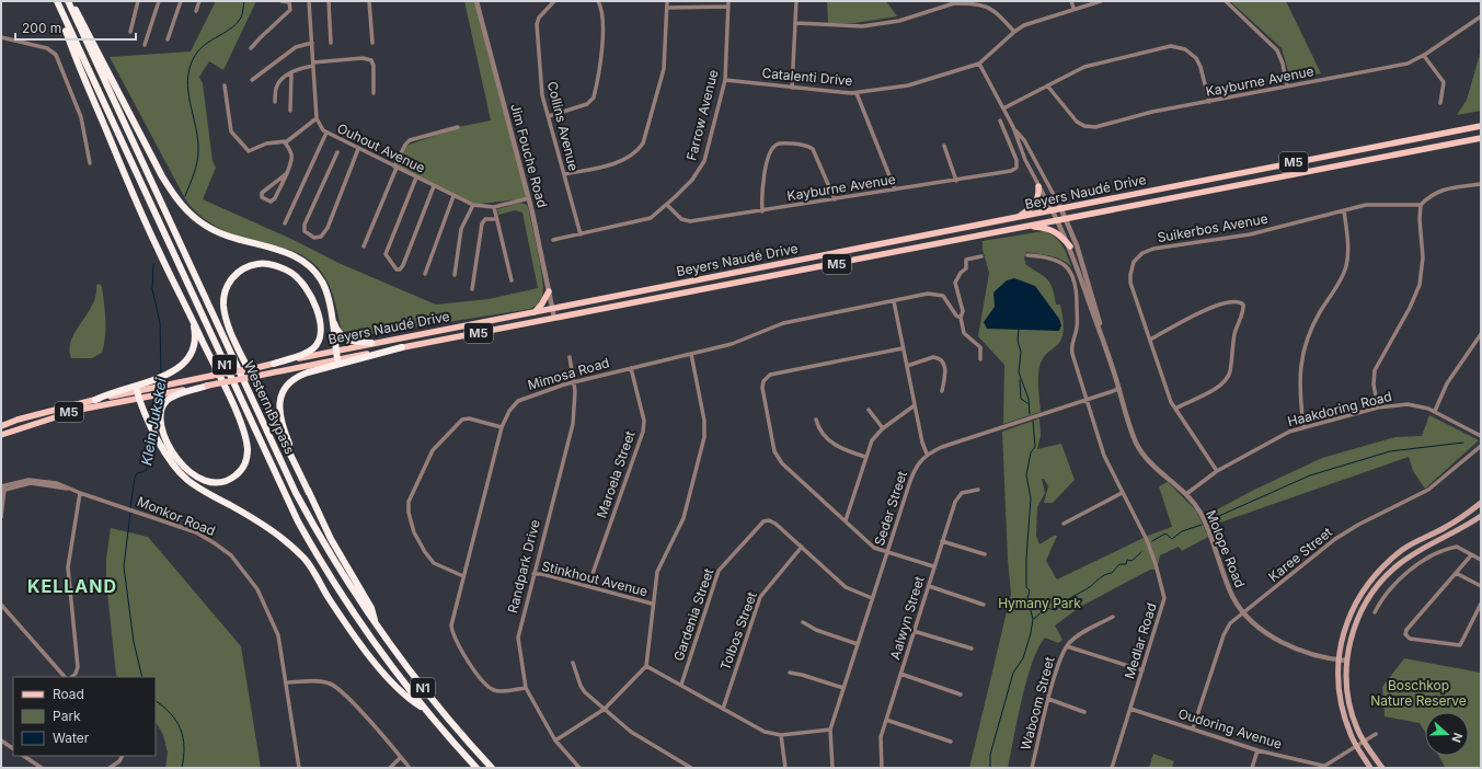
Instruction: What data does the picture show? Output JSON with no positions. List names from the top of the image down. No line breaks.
{"streets":{"highway":["N1","Western Bypass"],"main road":["M5","Beyers Naudé Drive"],"street":["Catalenti Drive","Kayburne Avenue","Farrow Avenue","Collins Avenue","Ouhout Avenue","Jim Fouche Road","Suikerbos Avenue","Mimosa Road","Haakdoring Road","Maroela Street","Seder Street","Monkor Road","Molope Road","Karee Street","Randpark Drive","Stinkhout Avenue","Gardenia Street","Aalwyn Street","Tolbos Street","Medlar Road","Waboom Street","Oudoring Avenue"]},"crossings":[["Catalenti Drive","Farrow Avenue"],["Kayburne Avenue","Farrow Avenue"],["Farrow Avenue","Collins Avenue"],["Ouhout Avenue","Jim Fouche Road"],["Jim Fouche Road","Beyers Naudé Drive"],["Beyers Naudé Drive","Molope Road"],["Suikerbos Avenue","Haakdoring Road"],["Mimosa Road","Maroela Street"],["Mimosa Road","Randpark Drive"],["Haakdoring Road","Molope Road"],["Maroela Street","Stinkhout Avenue"],["Seder Street","Gardenia Street"],["Molope Road","Karee Street"],["Karee Street","Oudoring Avenue"],["Randpark Drive","Stinkhout Avenue"],["Gardenia Street","Tolbos Street"],["Medlar Road","Oudoring Avenue"]],"districts":["KELLAND"],"water":["Klein Jukskei"],"parks":["Hymany Park","Boschkop Nature Reserve"],"legend":["Road","Park","Water"],"scale_bar":"200 m","north":"right"}
